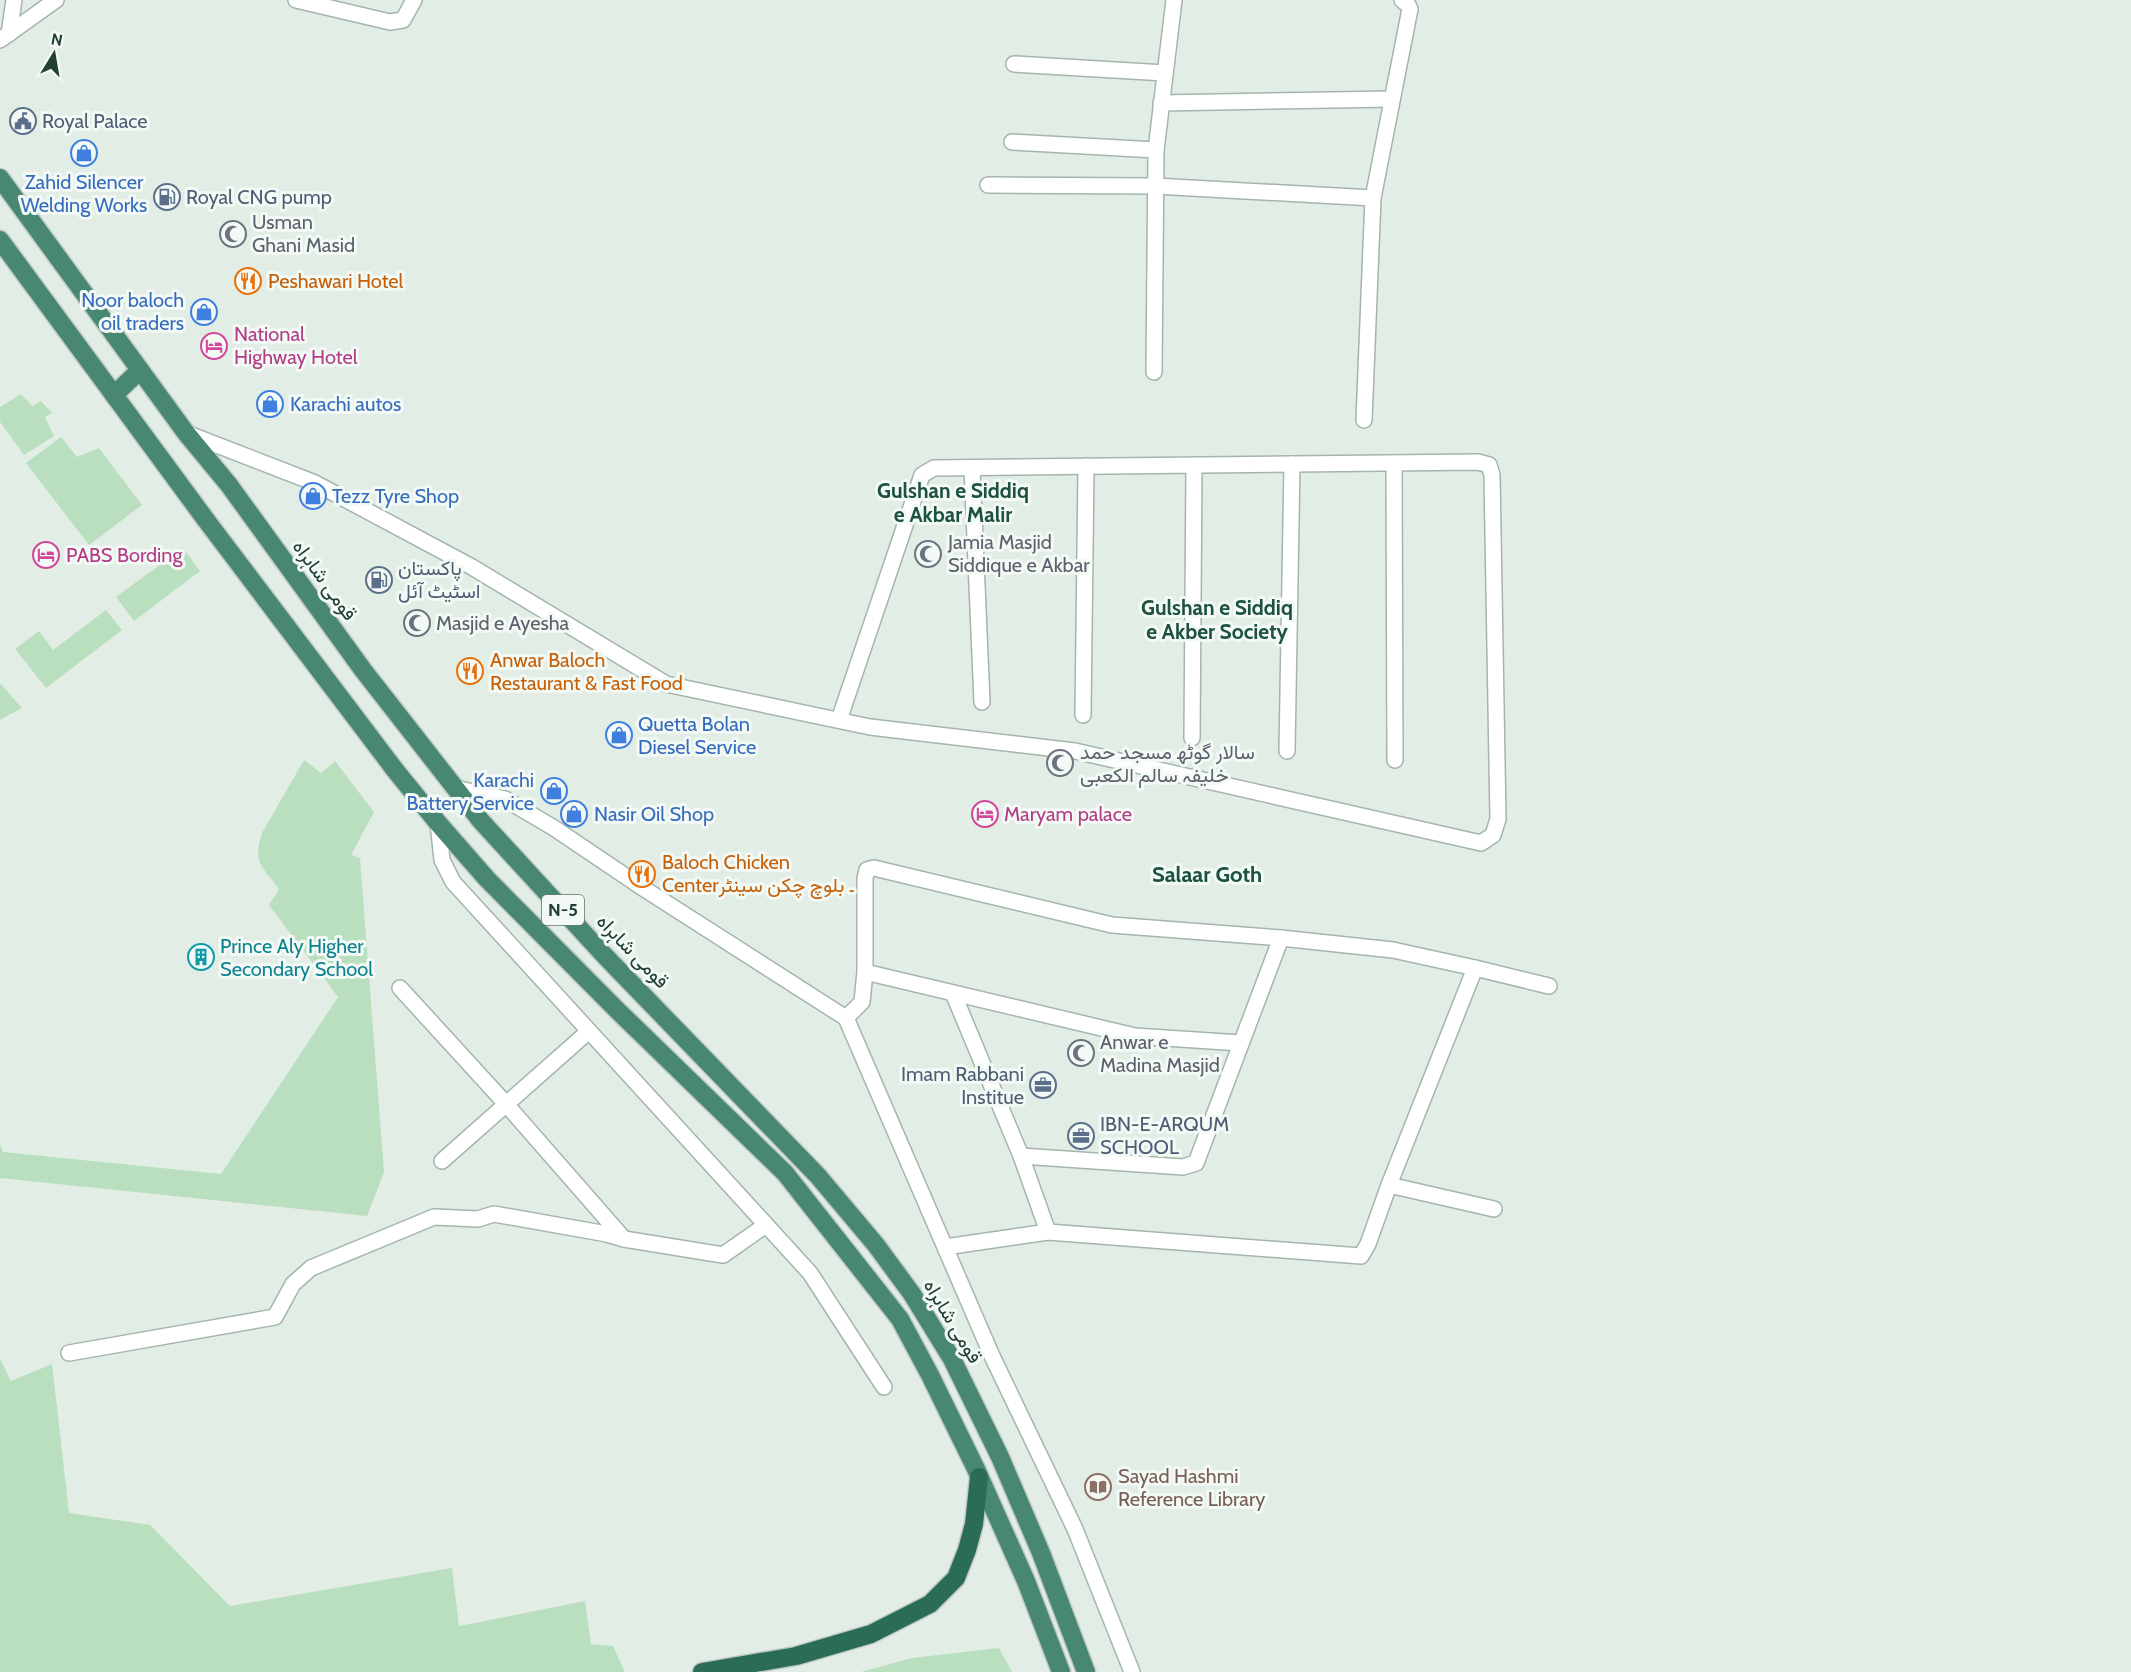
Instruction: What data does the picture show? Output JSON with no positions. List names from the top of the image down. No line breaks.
{"streets":{"highway":["قومی شاہراہ","N-5"]},"districts":["Gulshan e Siddiq e Akbar Malir","Gulshan e Siddiq e Akber Society","Salaar Goth"],"places":{"public building":["Royal Palace"],"shop":["Zahid Silencer Welding Works","Noor baloch oil traders","Karachi autos","Tezz Tyre Shop","Quetta Bolan Diesel Service","Karachi Battery Service","Nasir Oil Shop"],"fuel station":["Royal CNG pump","پاکستان اسٹیٹ آئل"],"mosque":["Usman Ghani Masid","Jamia Masjid Siddique e Akbar","Masjid e Ayesha","سالار گوٹھ مسجد حمد خلیفہ سالم الکعبی","Anwar e Madina Masjid"],"restaurant":["Peshawari Hotel","Anwar Baloch Restaurant & Fast Food","Baloch Chicken Center۔ بلوچ چکن سینٹر"],"hotel":["National Highway Hotel","PABS Bording","Maryam palace"],"building":["Prince Aly Higher Secondary School"],"office":["Imam Rabbani Institue","IBN-E-ARQUM SCHOOL"],"library":["Sayad Hashmi Reference Library"]},"north":"top"}
